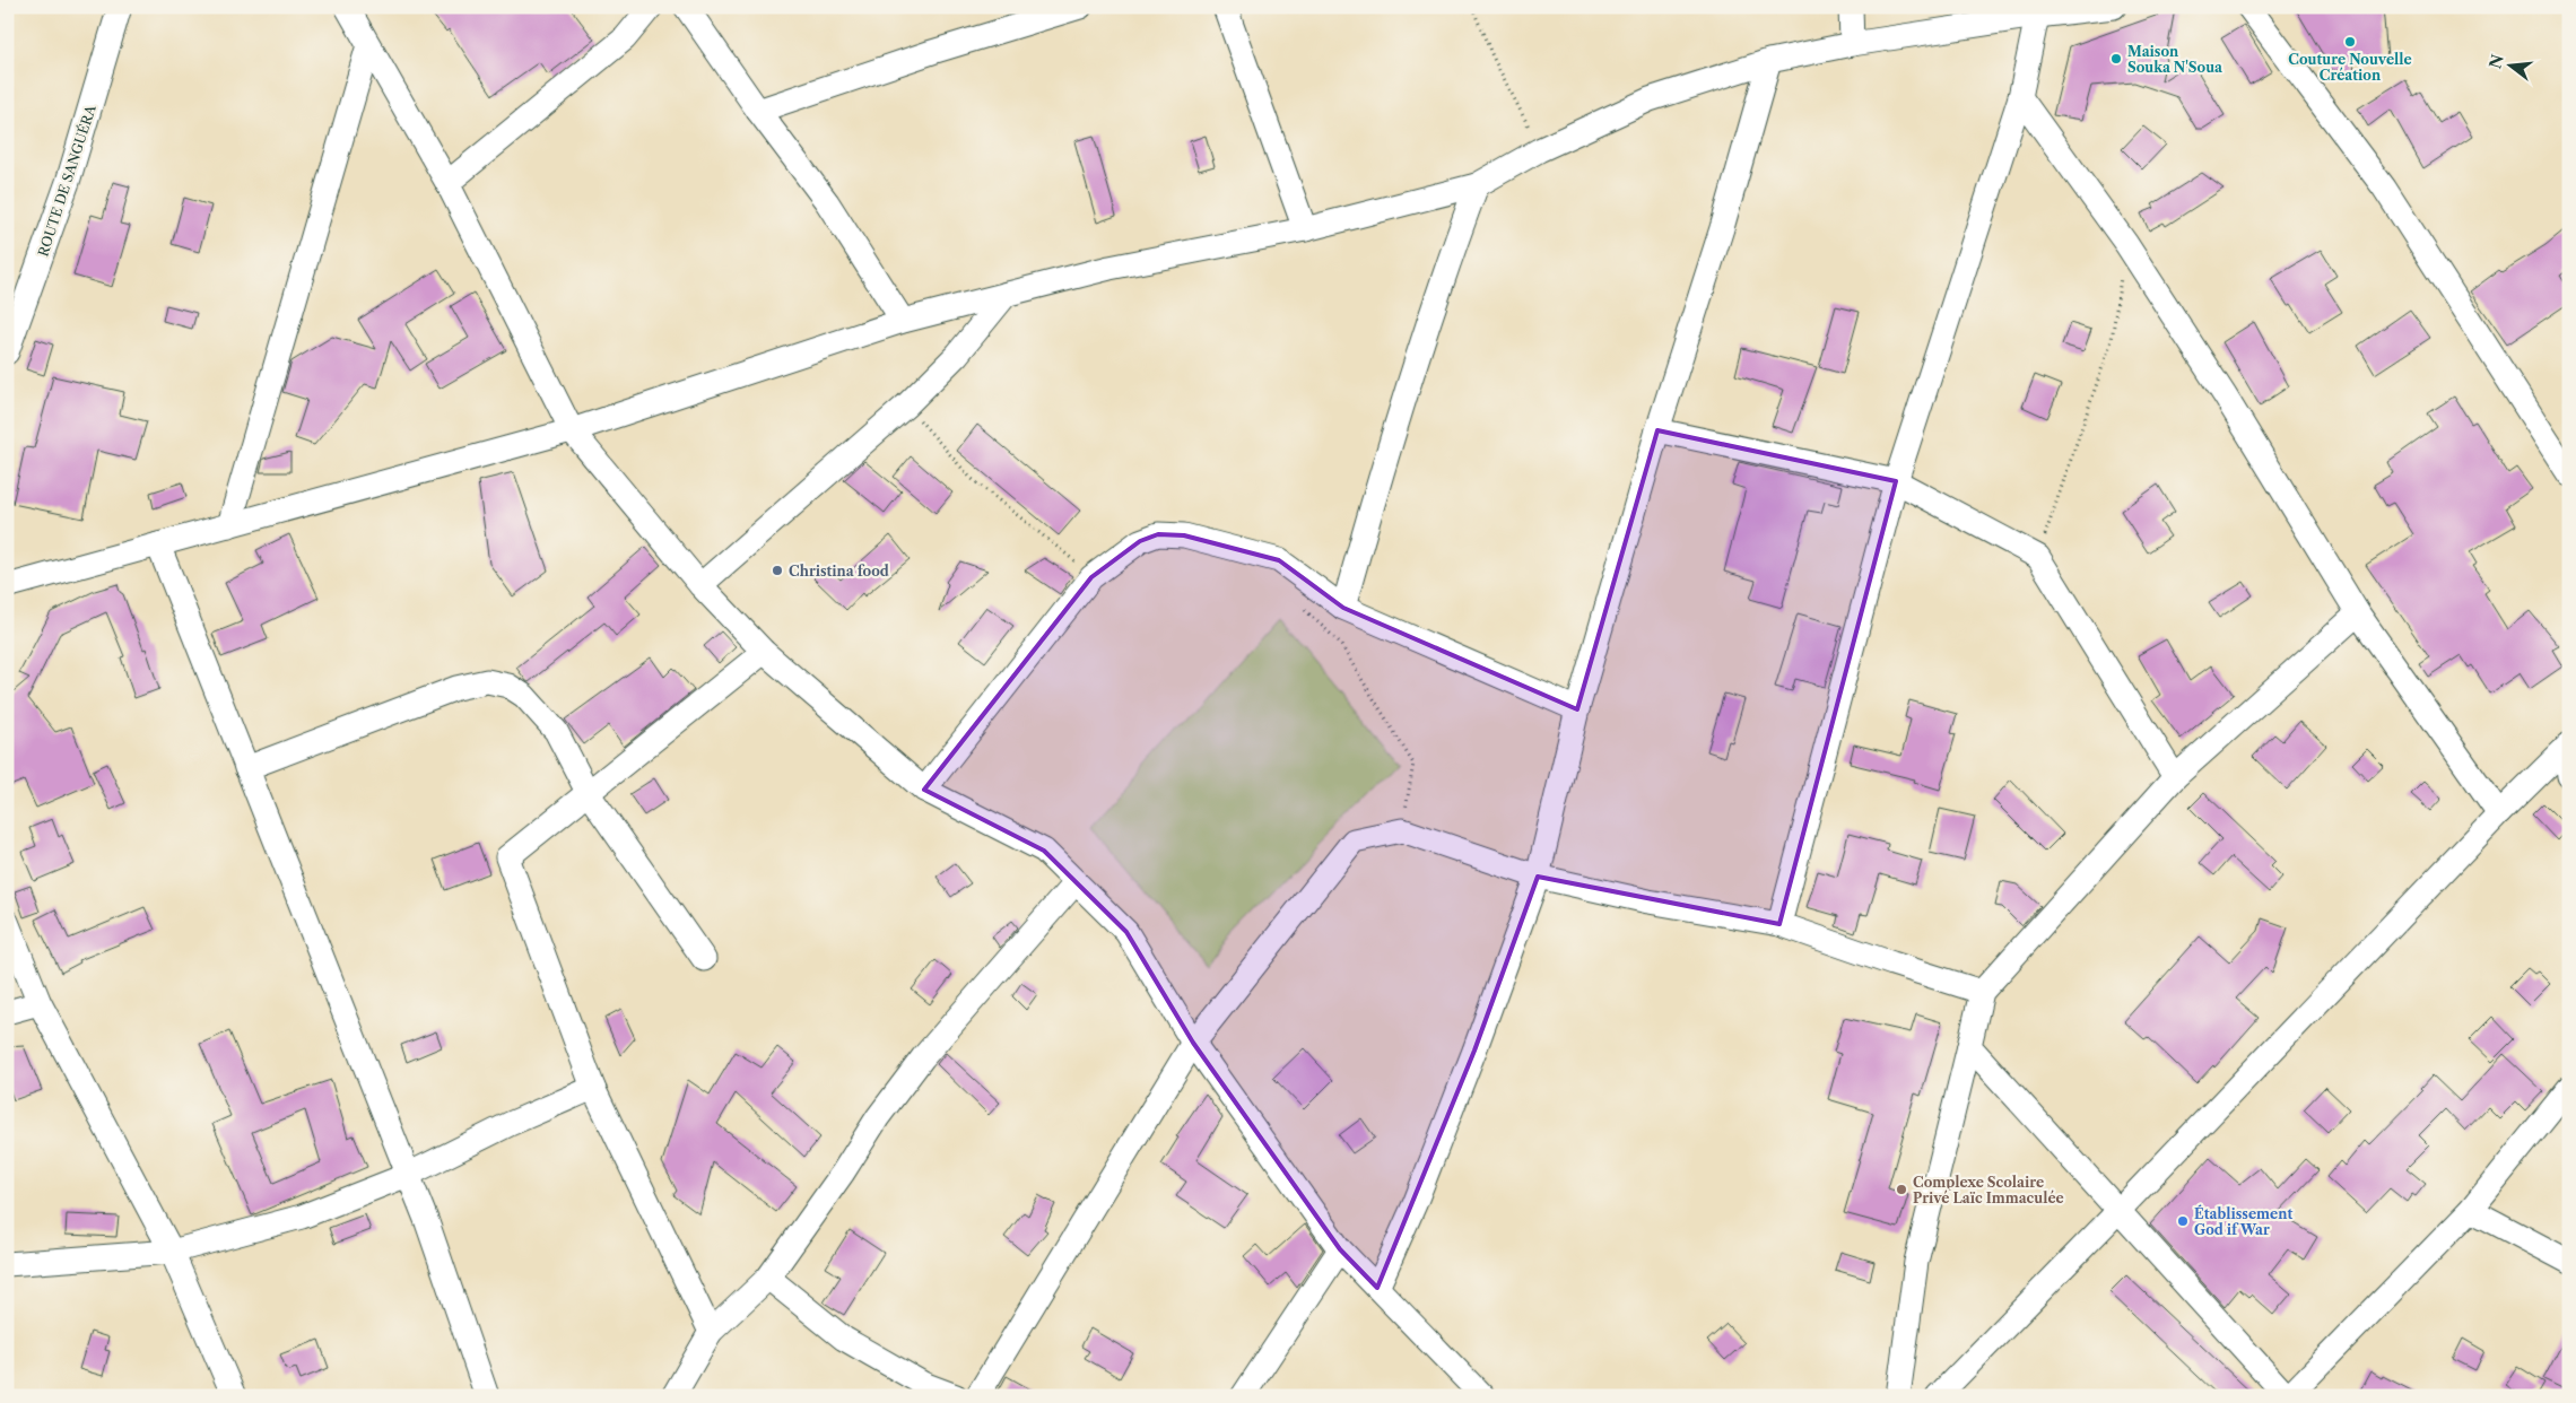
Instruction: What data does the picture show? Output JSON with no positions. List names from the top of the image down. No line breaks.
{"streets":{"street":["ROUTE DE SANGUÉRA"]},"places":["Couture Nouvelle Création","Maison Souka N'Soua","Christina food","Complexe Scolaire Privé Laïc Immaculée","Établissement God if War"],"north":"left"}
